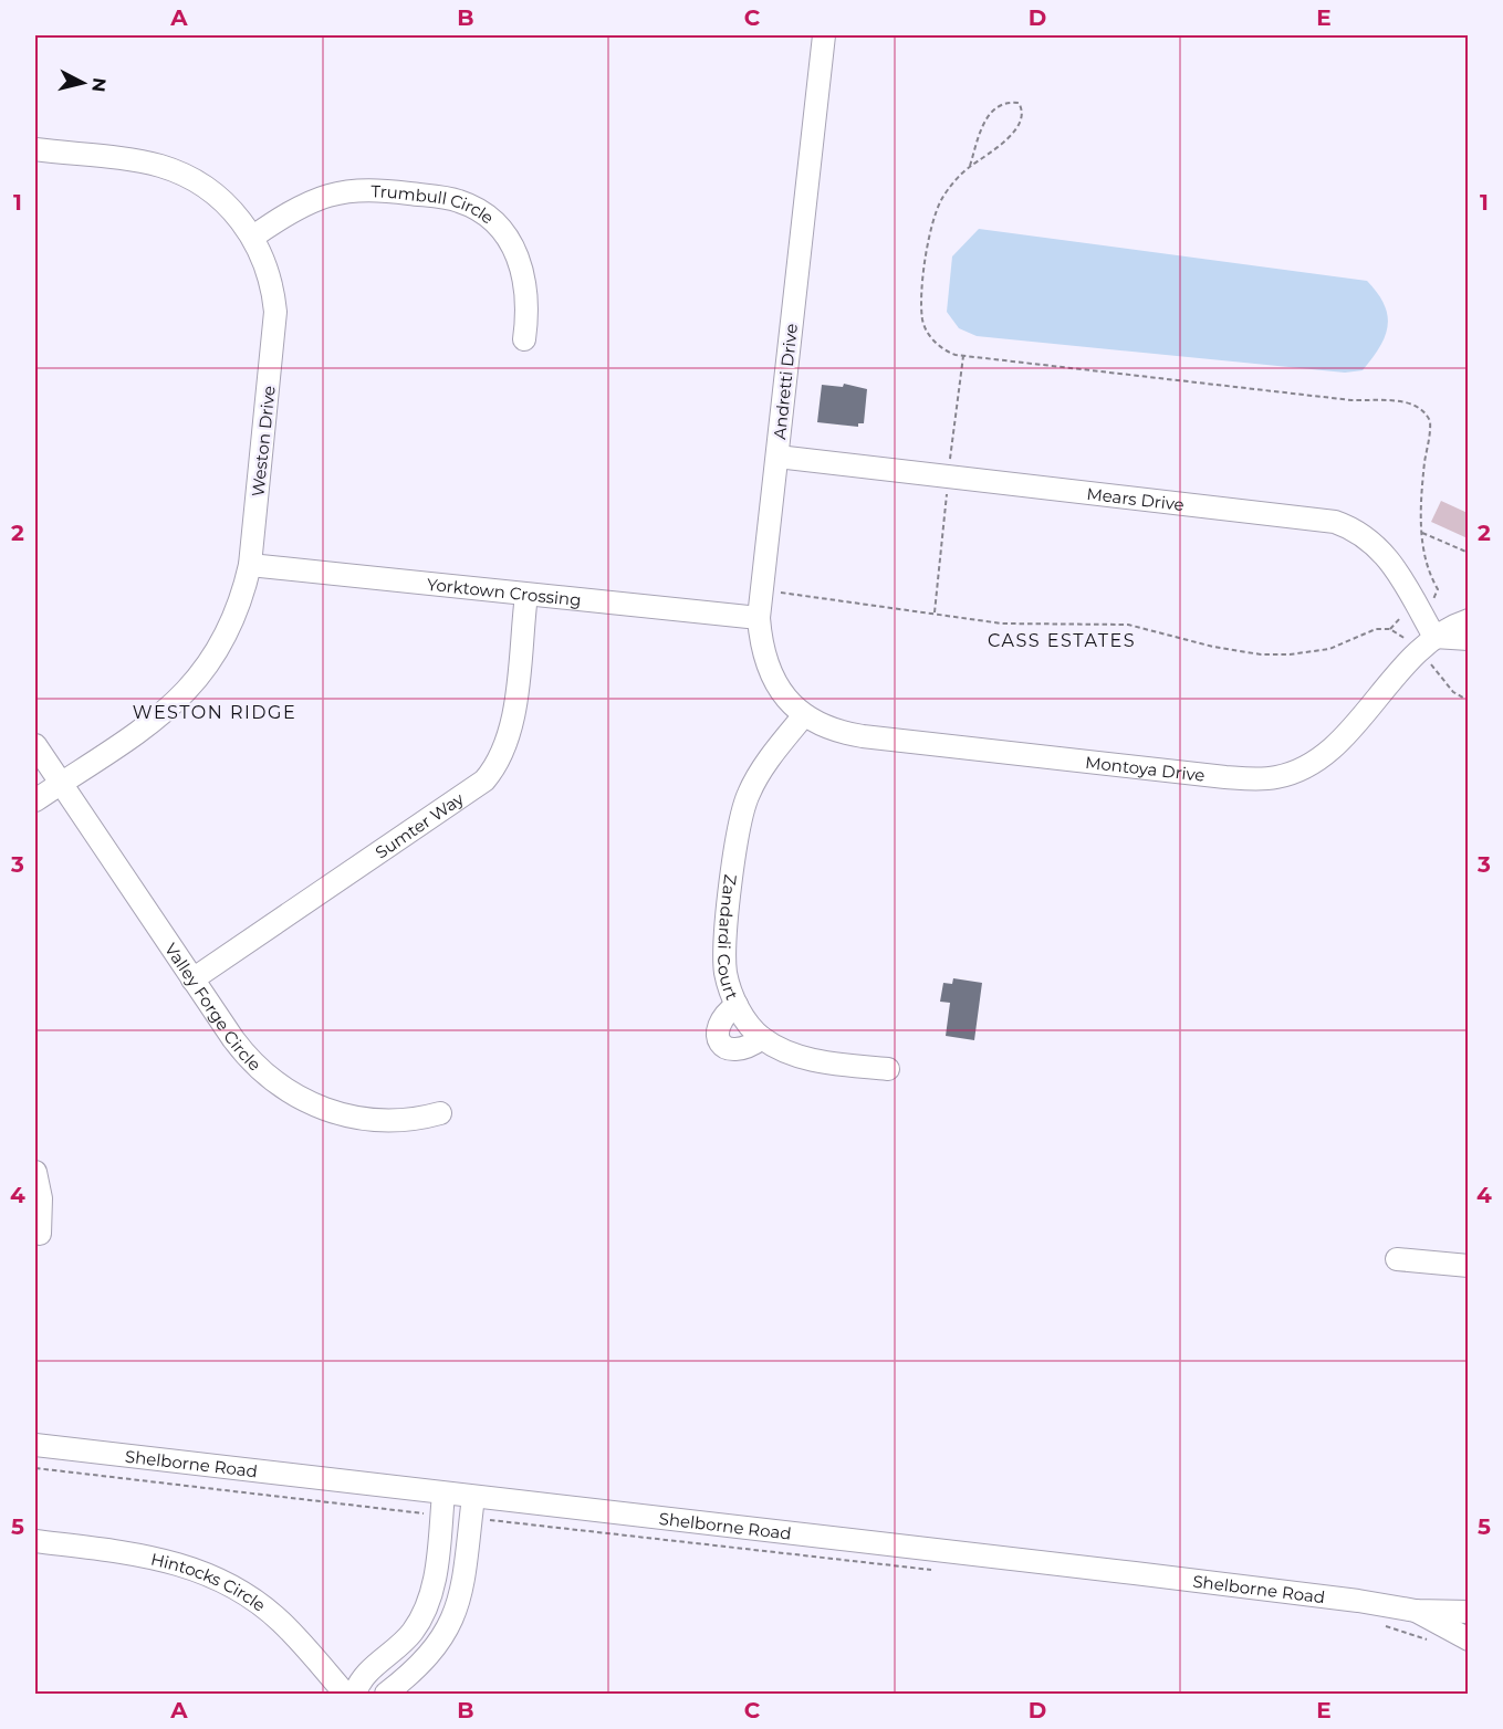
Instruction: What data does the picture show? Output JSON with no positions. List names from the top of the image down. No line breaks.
{"streets":{"street":["Trumbull Circle","Andretti Drive","Weston Drive","Mears Drive","Yorktown Crossing","Montoya Drive","Sumter Way","Zandardi Court","Valley Forge Circle","Shelborne Road","Hintocks Circle"]},"crossings":[["Trumbull Circle","Weston Drive"],["Andretti Drive","Mears Drive"],["Andretti Drive","Yorktown Crossing"],["Andretti Drive","Montoya Drive"],["Andretti Drive","Zandardi Court"],["Weston Drive","Yorktown Crossing"],["Weston Drive","Valley Forge Circle"],["Mears Drive","Montoya Drive"],["Yorktown Crossing","Sumter Way"],["Montoya Drive","Zandardi Court"],["Sumter Way","Valley Forge Circle"]],"districts":["CASS ESTATES","WESTON RIDGE"],"north":"right","grid":{"columns":["A","B","C","D","E"],"rows":["1","2","3","4","5"]}}
